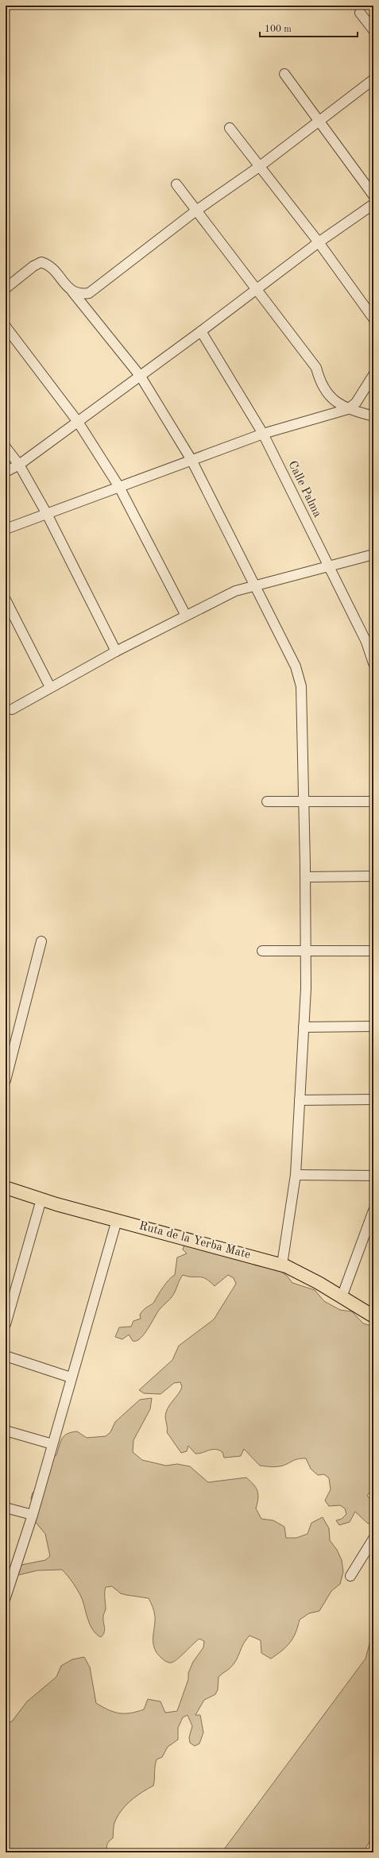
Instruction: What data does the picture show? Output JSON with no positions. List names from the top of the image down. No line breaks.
{"streets":{"main road":["Ruta de la Yerba Mate"],"street":["Calle Palma"]},"scale_bar":"100 m"}
